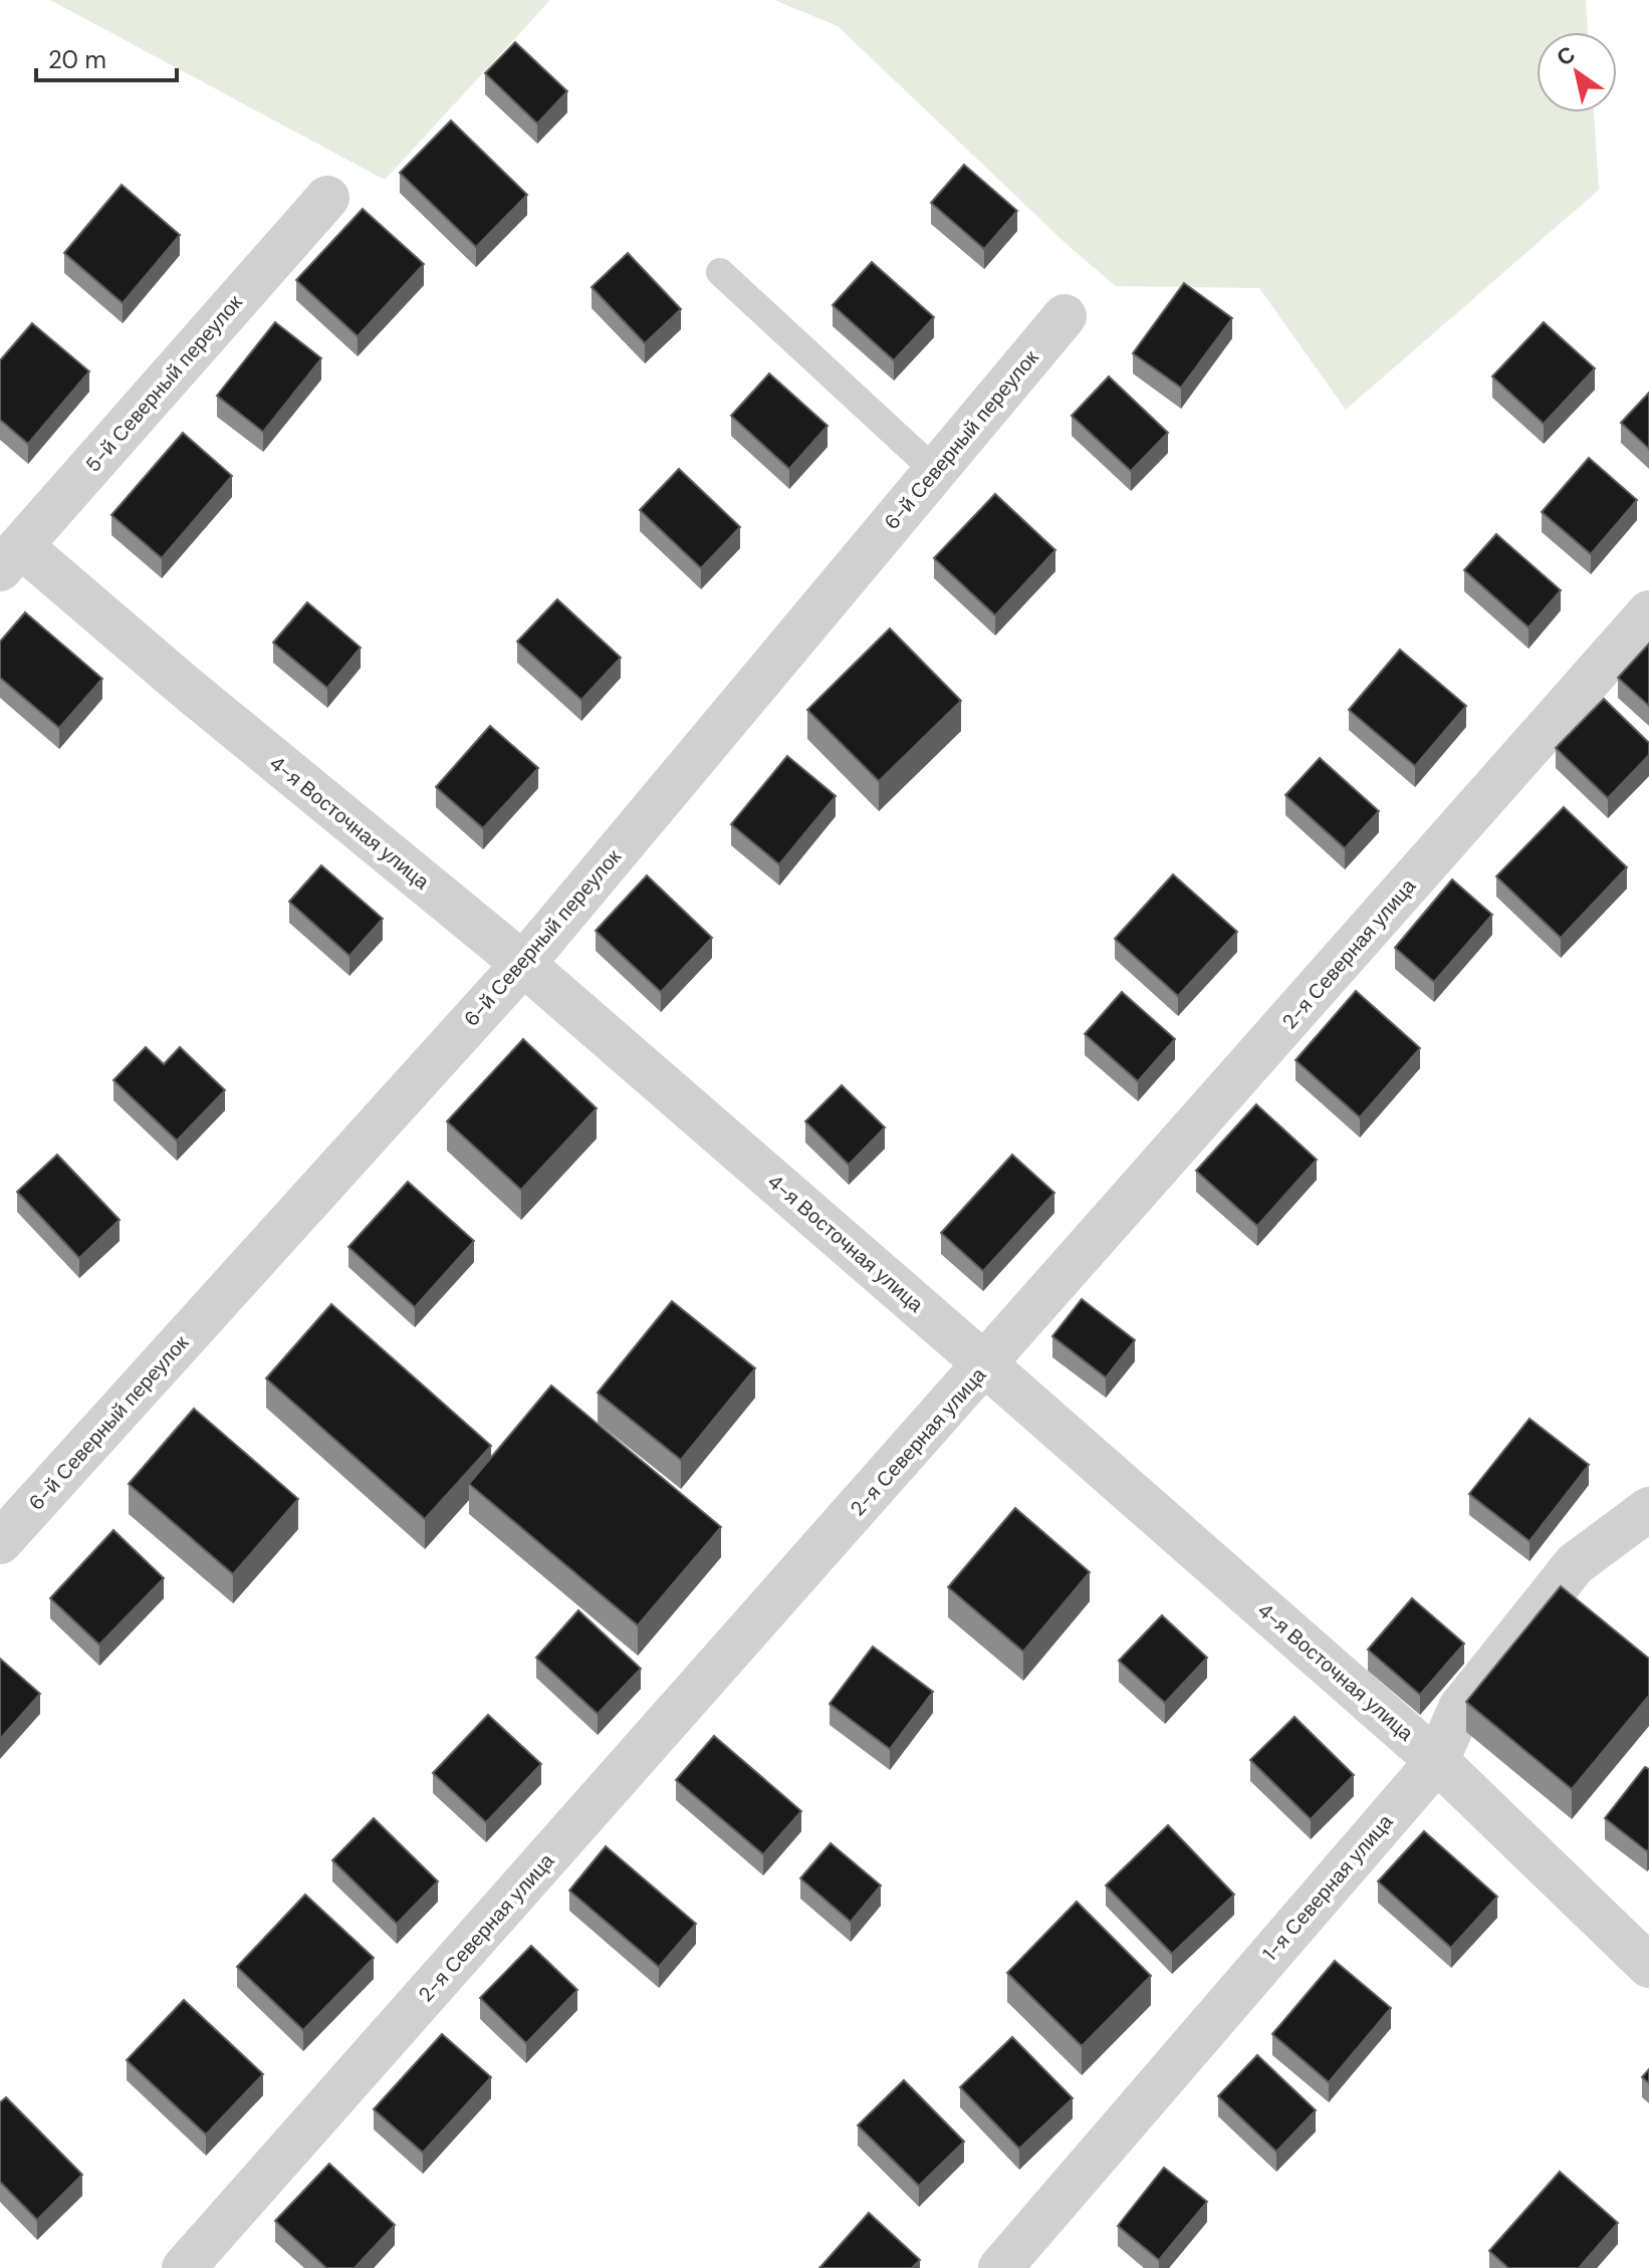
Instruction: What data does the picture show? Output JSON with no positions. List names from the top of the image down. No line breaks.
{"streets":{"street":["5-й Северный переулок","6-й Северный переулок","4-я Восточная улица","2-я Северная улица","1-я Северная улица"]},"crossings":[["5-й Северный переулок","4-я Восточная улица"],["6-й Северный переулок","4-я Восточная улица"],["4-я Восточная улица","2-я Северная улица"],["4-я Восточная улица","1-я Северная улица"]],"scale_bar":"20 m","north":"top left"}
